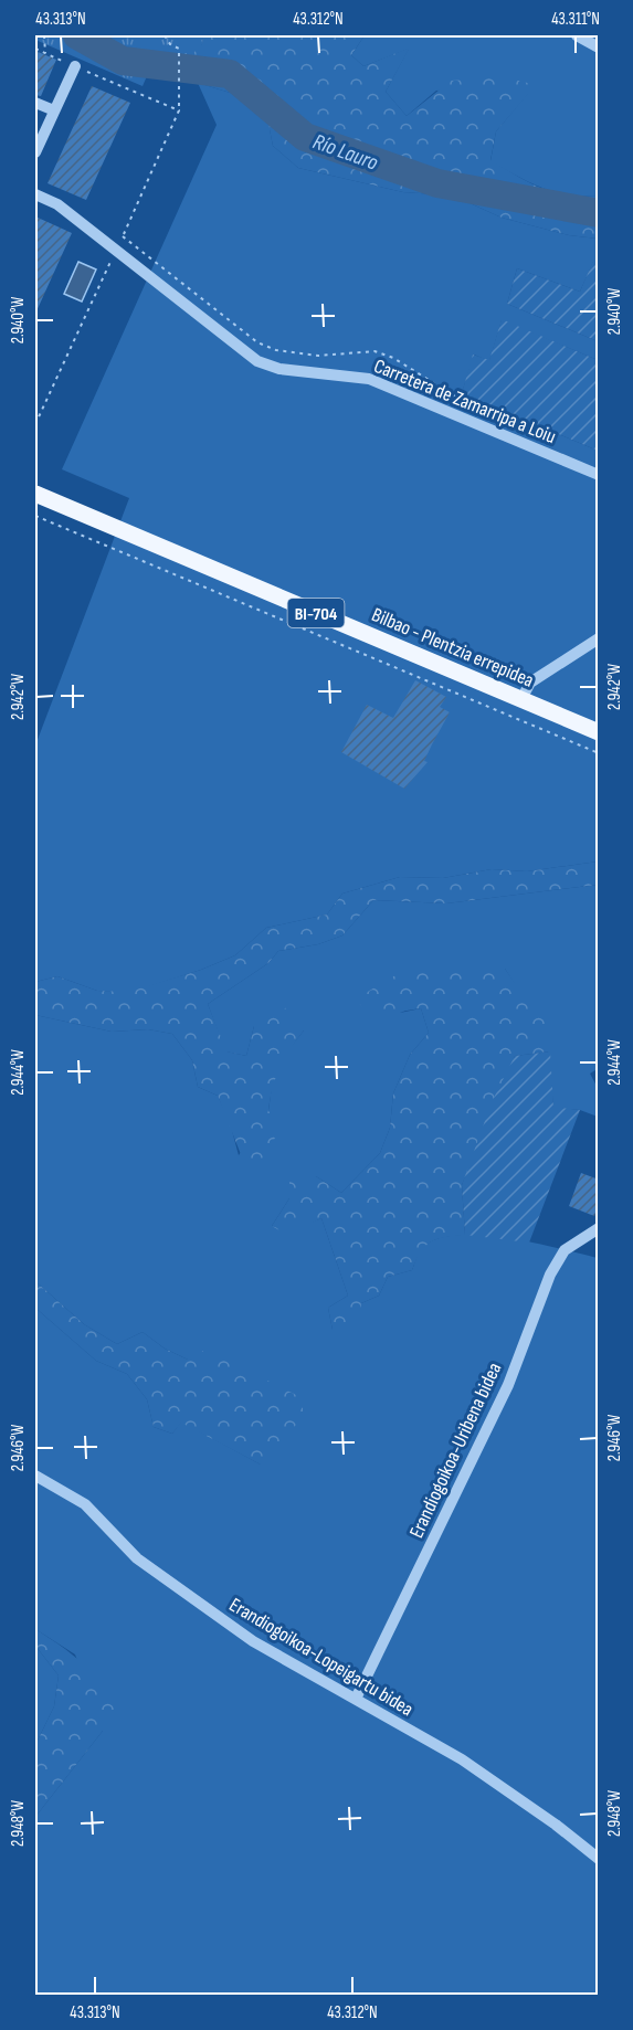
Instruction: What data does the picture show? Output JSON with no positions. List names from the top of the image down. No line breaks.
{"streets":{"main road":["BI-704","Bilbao - Plentzia errepidea"],"street":["Carretera de Zamarripa a Loiu","Erandiogoikoa-Uribena bidea","Erandiogoikoa-Lopeigartu bidea"]},"crossings":[["Erandiogoikoa-Uribena bidea","Erandiogoikoa-Lopeigartu bidea"]],"water":["Río Lauro"],"coordinates":["43.313°N","43.312°N","43.311°N","2.940°W","2.942°W","2.944°W","2.946°W","2.948°W"]}
